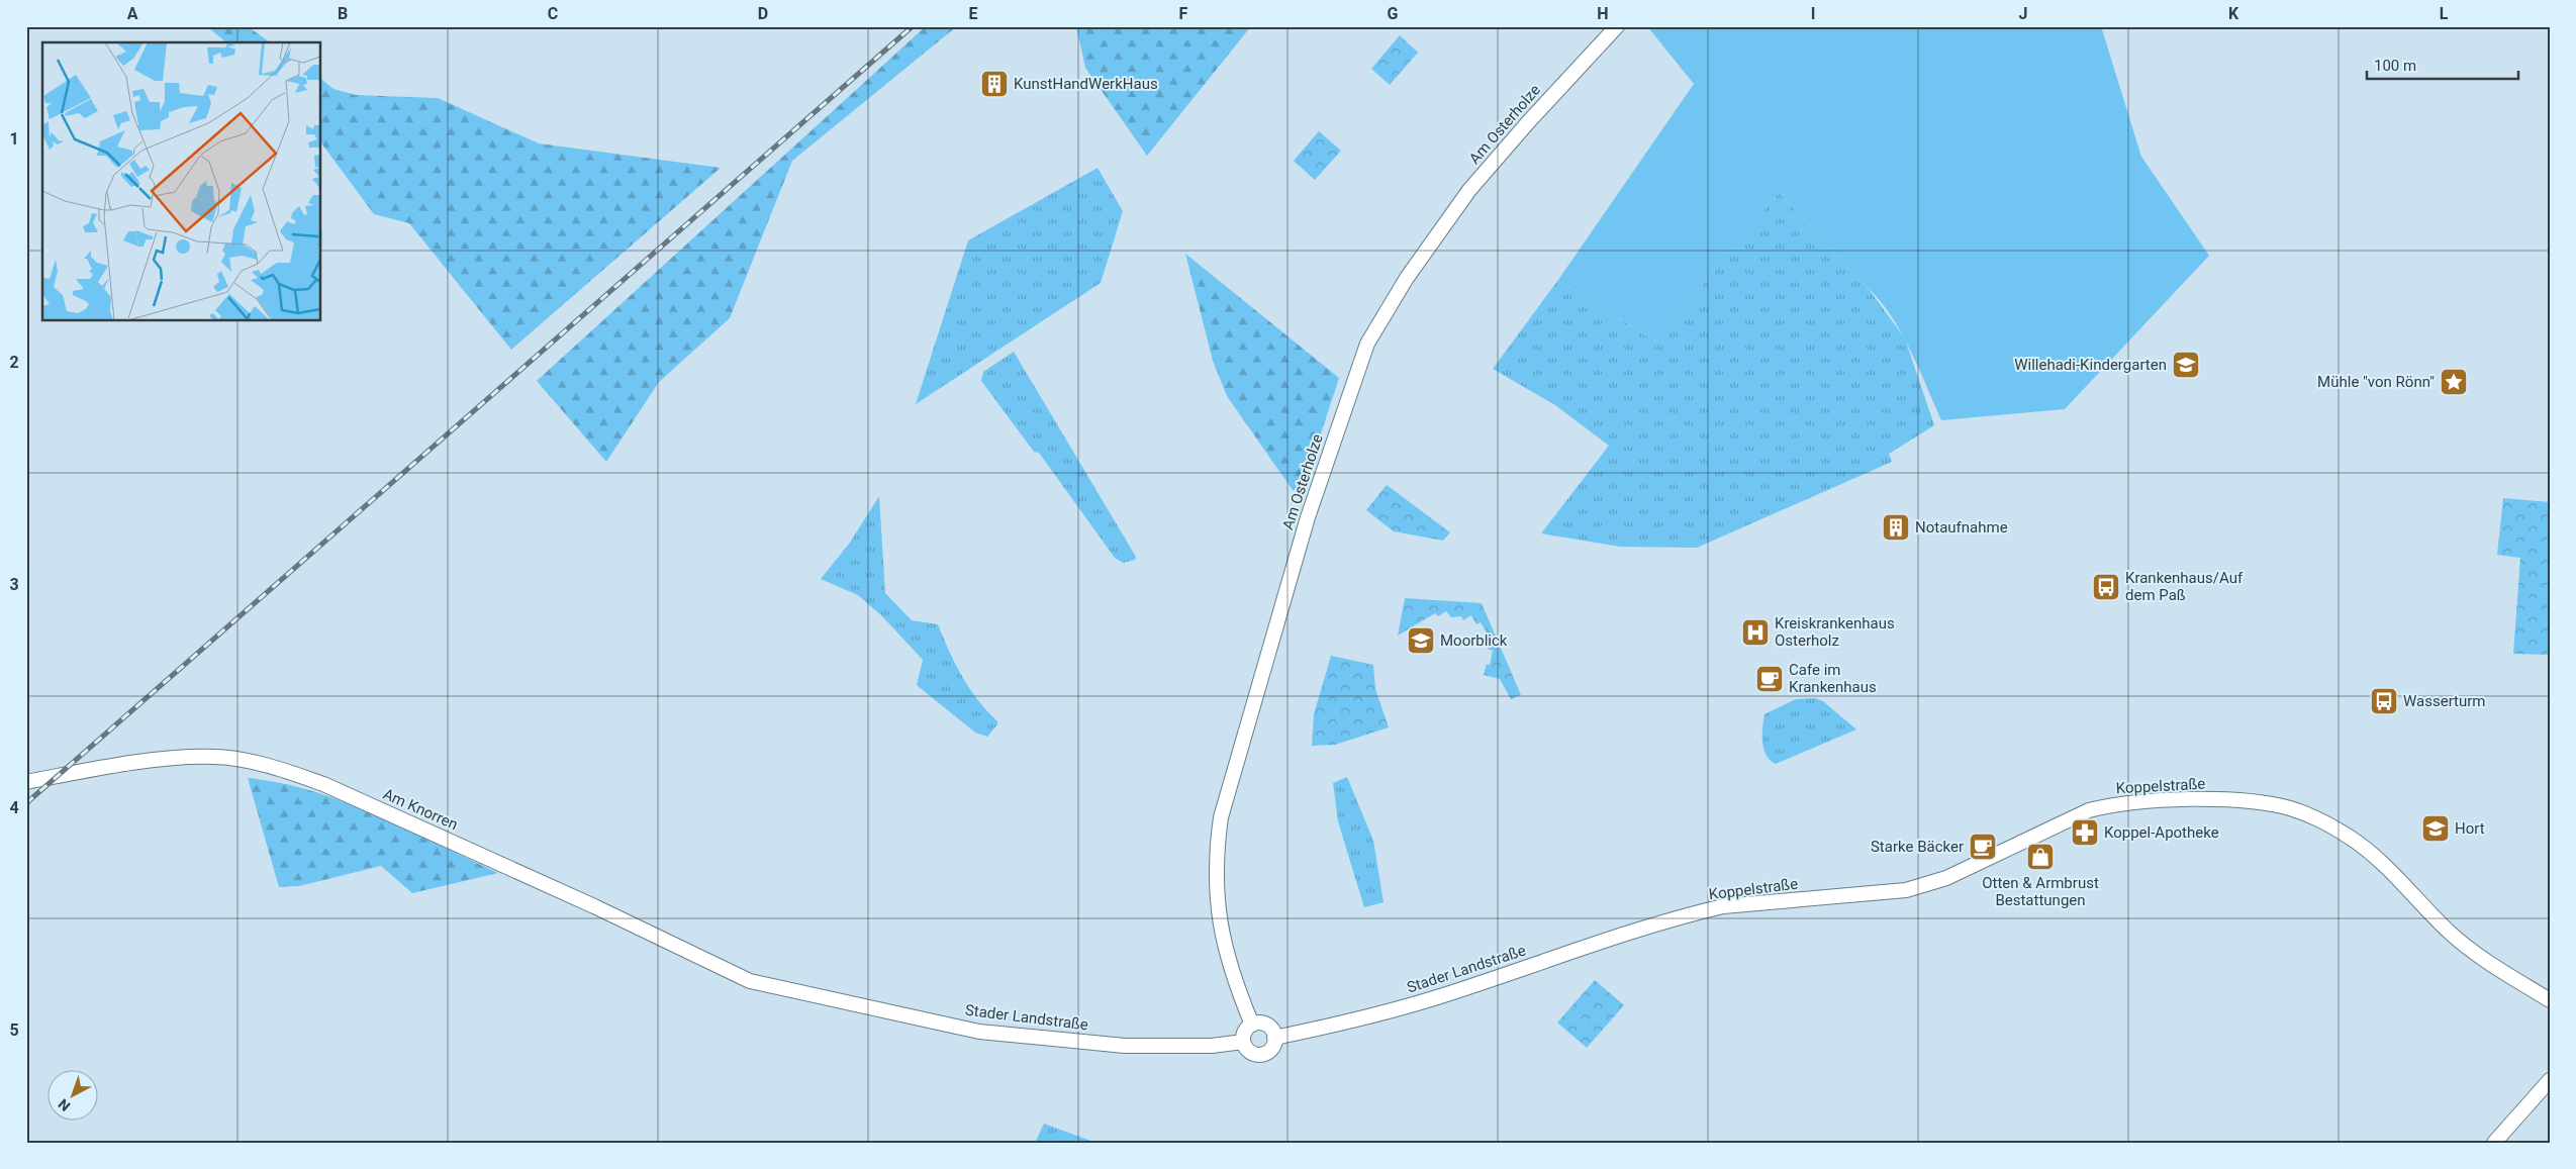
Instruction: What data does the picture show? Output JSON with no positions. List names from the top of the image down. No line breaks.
{"streets":{"street":["Am Osterholze","Koppelstraße","Am Knorren","Stader Landstraße"]},"crossings":[["Am Osterholze","Stader Landstraße"],["Koppelstraße","Stader Landstraße"],["Am Knorren","Stader Landstraße"]],"places":{"building":["KunstHandWerkHaus","Notaufnahme"],"school or university":["Willehadi-Kindergarten","Moorblick","Hort"],"place":["Mühle \"von Rönn\""],"bus stop":["Krankenhaus/Auf dem Paß","Wasserturm"],"hospital":["Kreiskrankenhaus Osterholz"],"cafe":["Cafe im Krankenhaus","Starke Bäcker"],"pharmacy":["Koppel-Apotheke"],"shop":["Otten & Armbrust Bestattungen"]},"scale_bar":"100 m","north":"bottom left","grid":{"columns":["A","B","C","D","E","F","G","H","I","J","K","L"],"rows":["1","2","3","4","5"]}}
